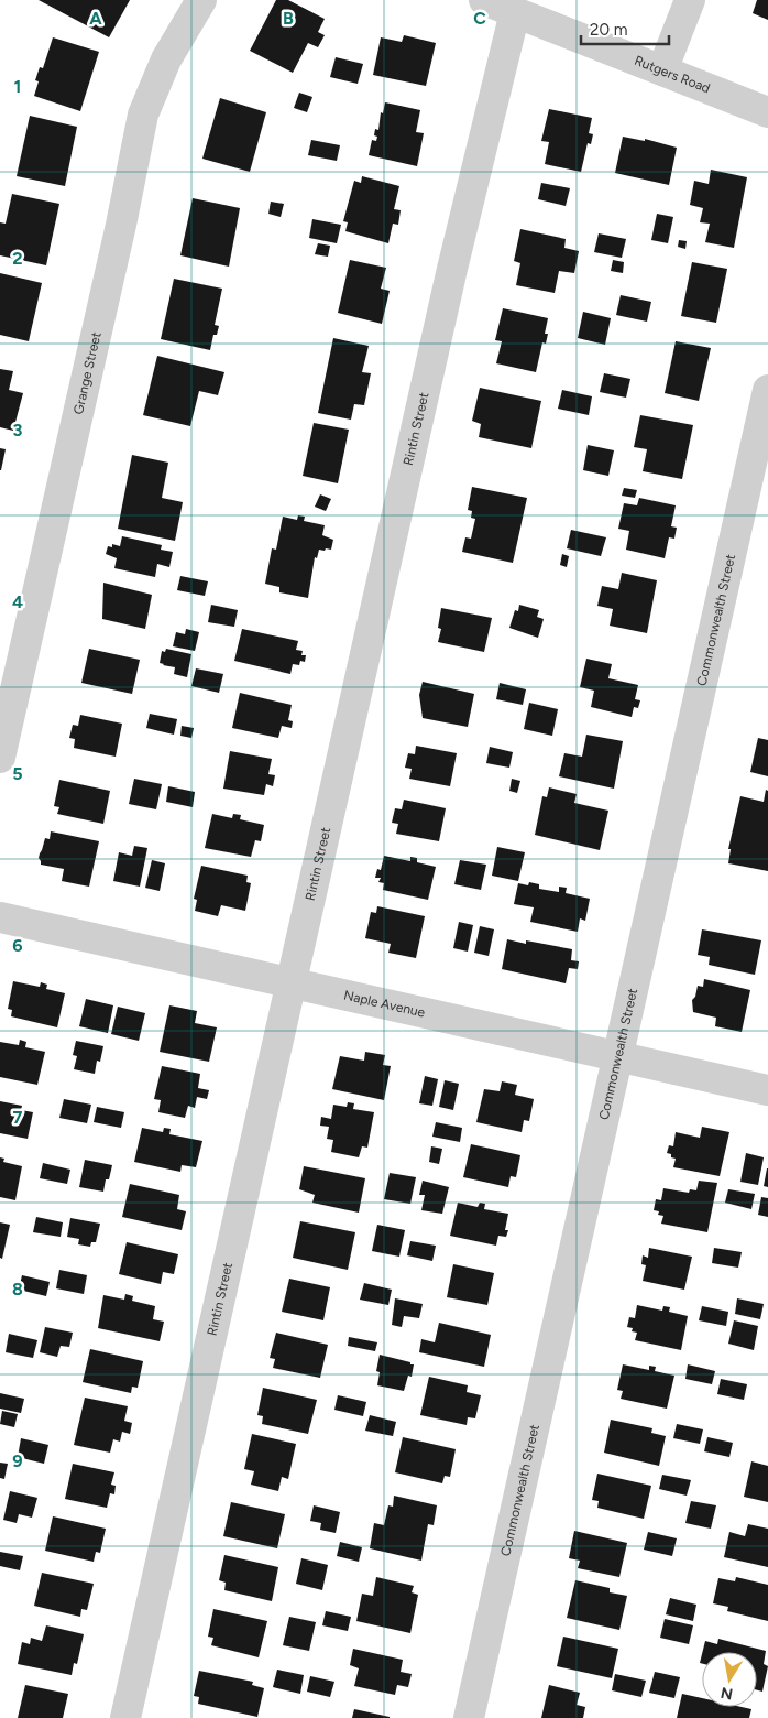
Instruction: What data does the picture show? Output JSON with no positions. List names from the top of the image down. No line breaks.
{"streets":{"street":["Rutgers Road","Grange Street","Rintin Street","Commonwealth Street","Naple Avenue"]},"crossings":[["Rutgers Road","Rintin Street"],["Rintin Street","Naple Avenue"],["Commonwealth Street","Naple Avenue"]],"scale_bar":"20 m","north":"bottom","grid":{"columns":["A","B","C"],"rows":["1","2","3","4","5","6","7","8","9"]}}
